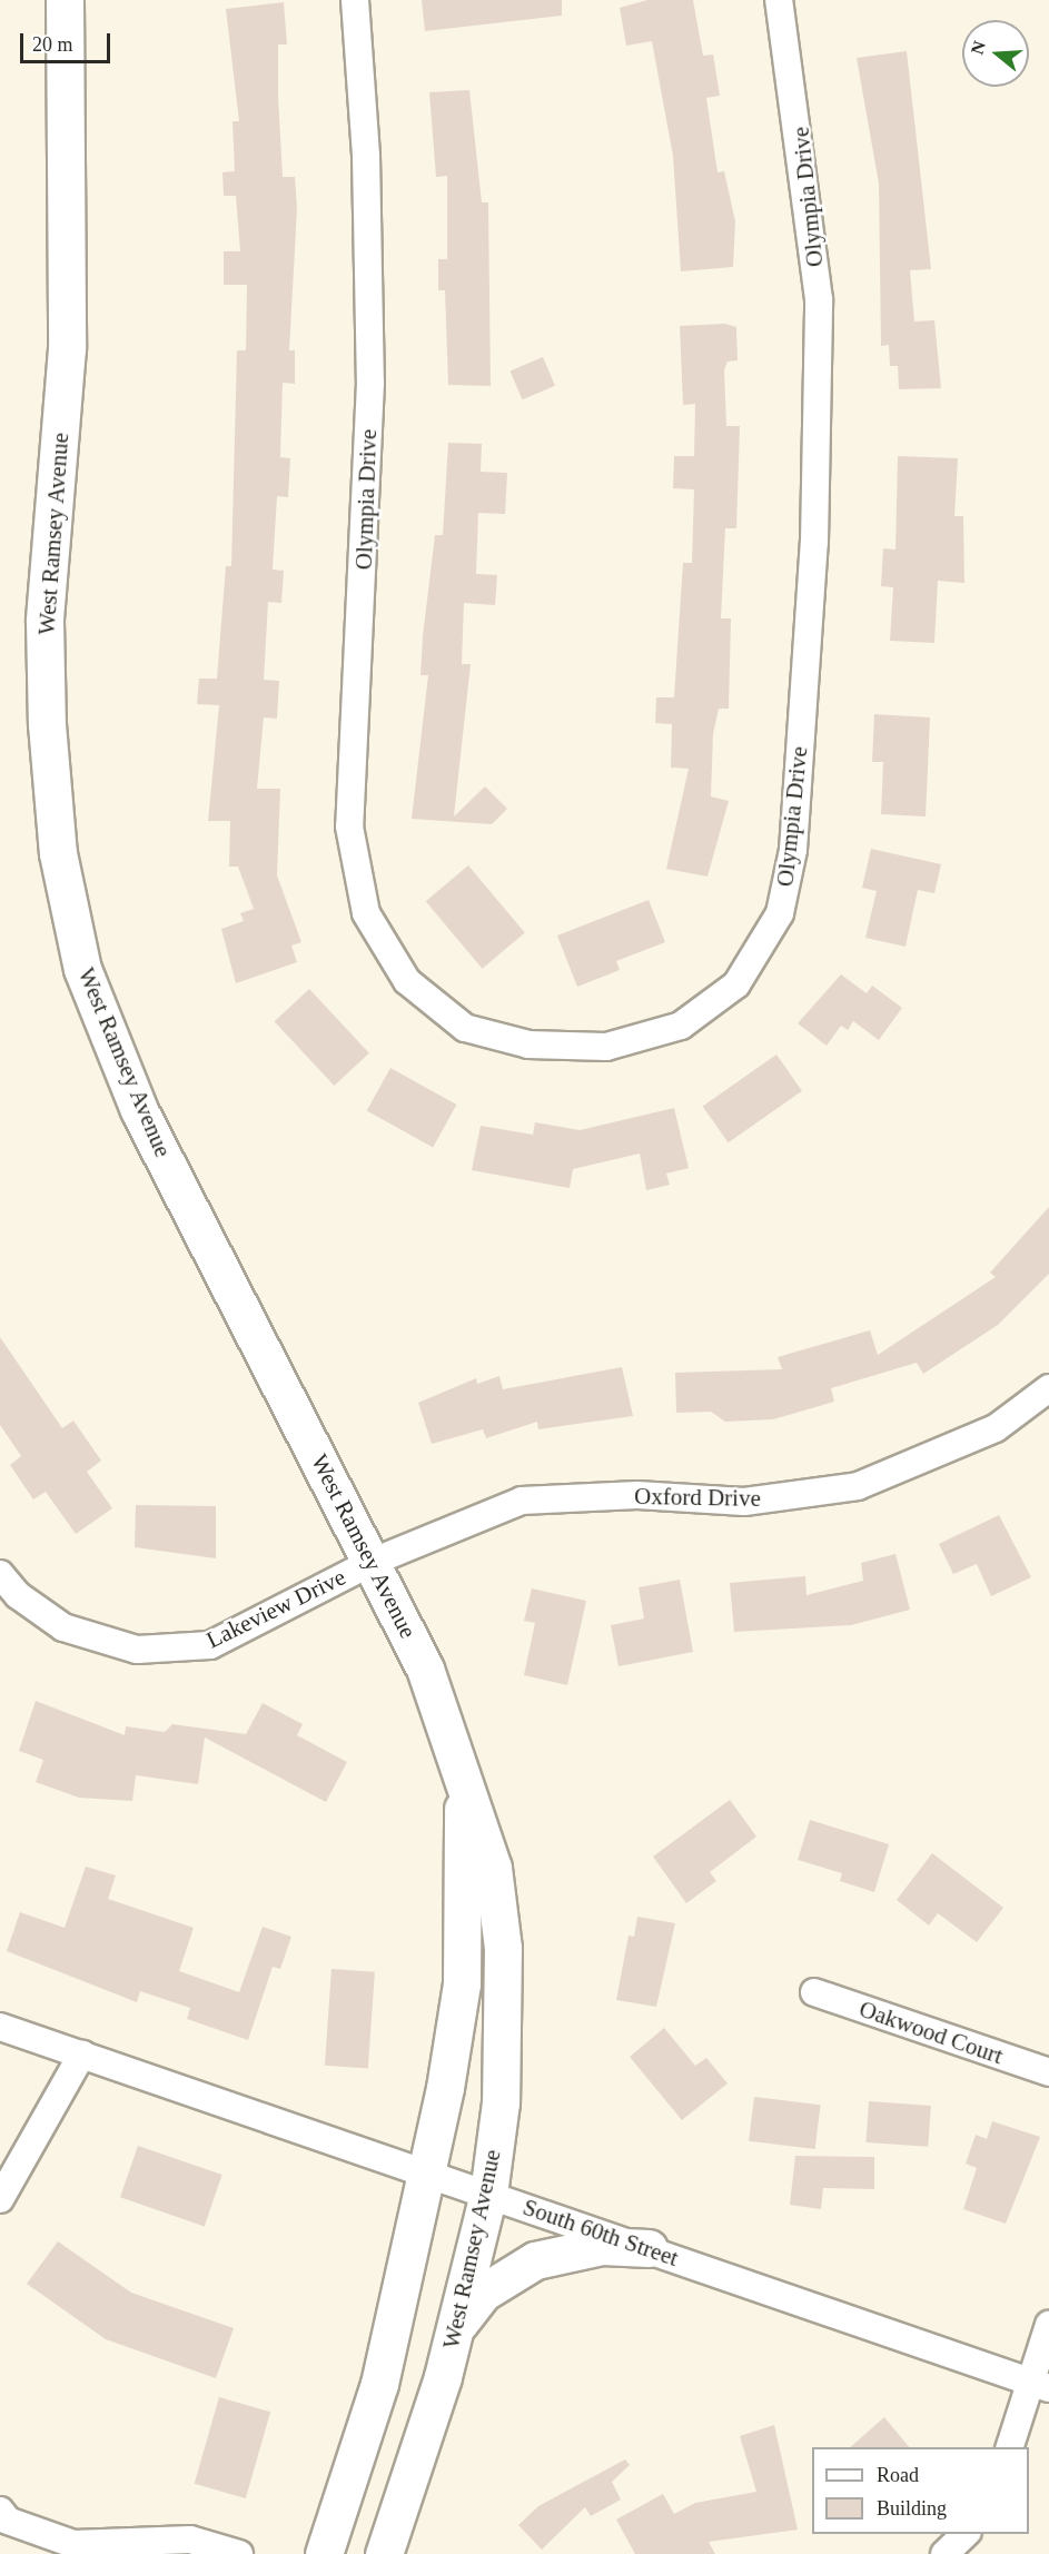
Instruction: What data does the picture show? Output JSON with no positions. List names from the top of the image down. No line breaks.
{"streets":{"street":["Olympia Drive","West Ramsey Avenue","Oxford Drive","Lakeview Drive","Oakwood Court","South 60th Street"]},"crossings":[["West Ramsey Avenue","Oxford Drive"],["West Ramsey Avenue","Lakeview Drive"],["West Ramsey Avenue","South 60th Street"],["Oxford Drive","Lakeview Drive"]],"legend":["Road","Building"],"scale_bar":"20 m","north":"left"}
